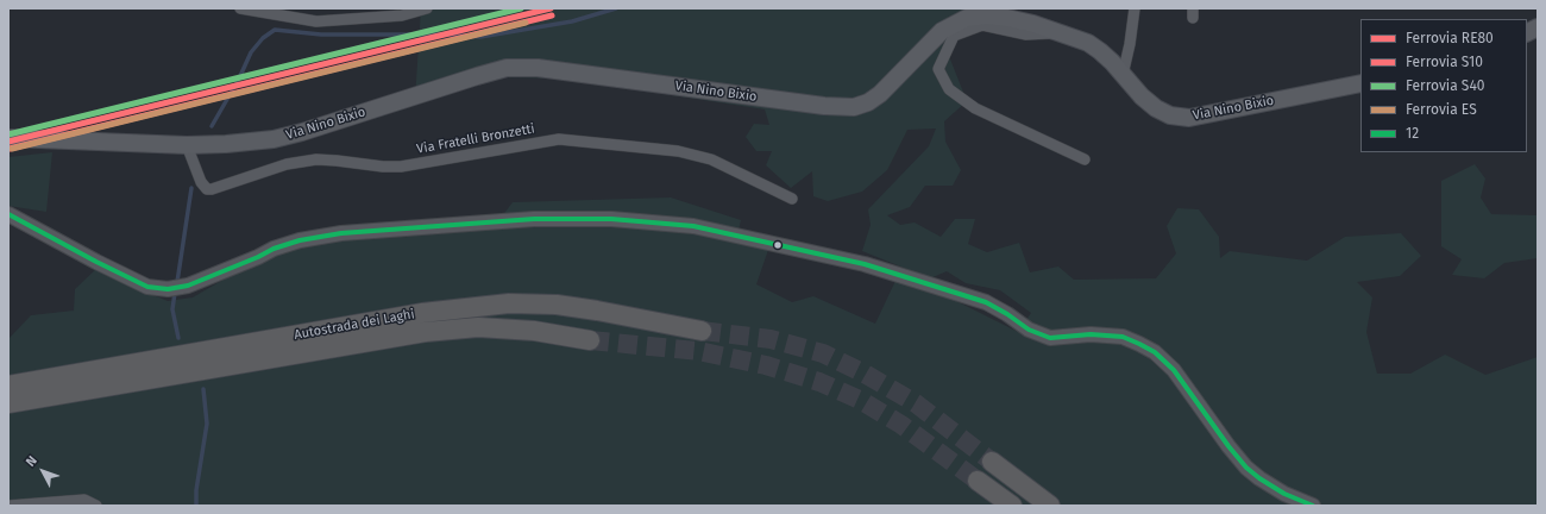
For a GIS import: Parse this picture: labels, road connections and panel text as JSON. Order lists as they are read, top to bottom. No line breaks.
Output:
{"streets":{"highway":["Autostrada dei Laghi"],"main road":["Via Nino Bixio"],"street":["Via Fratelli Bronzetti"]},"crossings":[["Via Nino Bixio","Via Fratelli Bronzetti"]],"lines":["rail line RE80","rail line S40","rail line S10","rail line ES","transit line 12"],"legend":["Ferrovia RE80","Ferrovia S10","Ferrovia S40","Ferrovia ES","12"],"north":"top left"}
